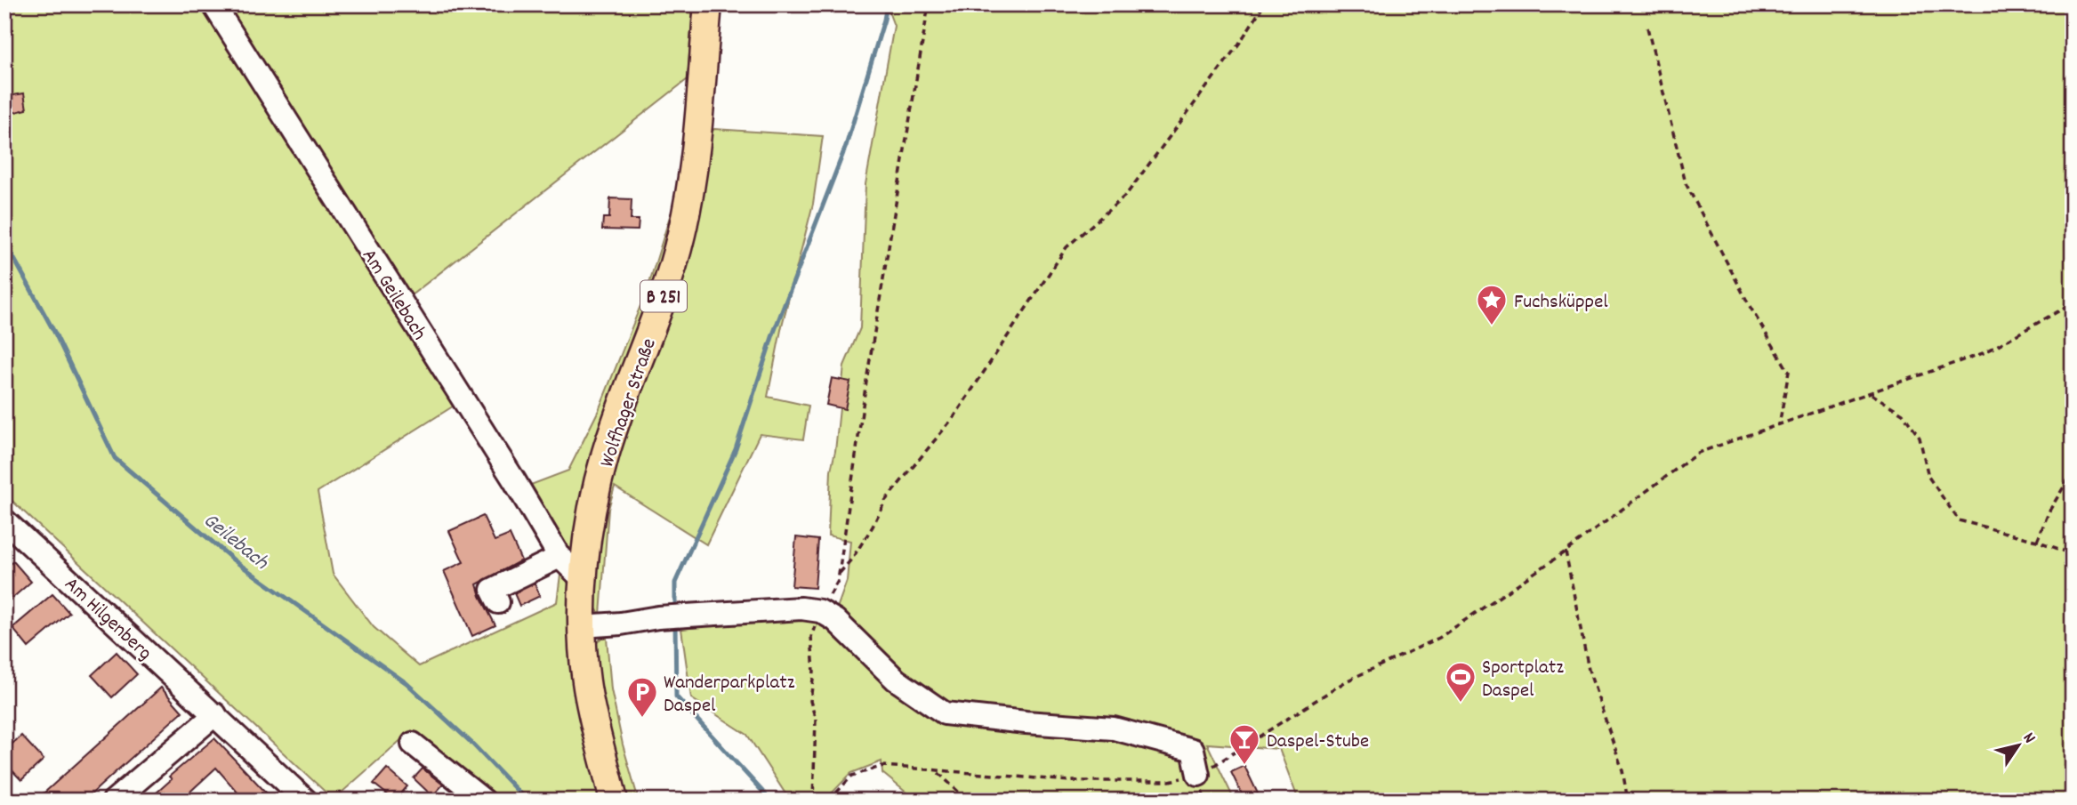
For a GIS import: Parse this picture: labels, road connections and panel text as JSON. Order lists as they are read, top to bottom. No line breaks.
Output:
{"streets":{"main road":["B 251","Wolfhager Straße"],"street":["Am Geilebach","Am Hilgenberg"]},"crossings":[["Am Geilebach","Wolfhager Straße"]],"water":["Geilebach"],"places":{"place":["Fuchsküppel"],"sports":["Sportplatz Daspel"],"parking":["Wanderparkplatz Daspel"],"bar":["Daspel-Stube"]},"north":"top right"}
